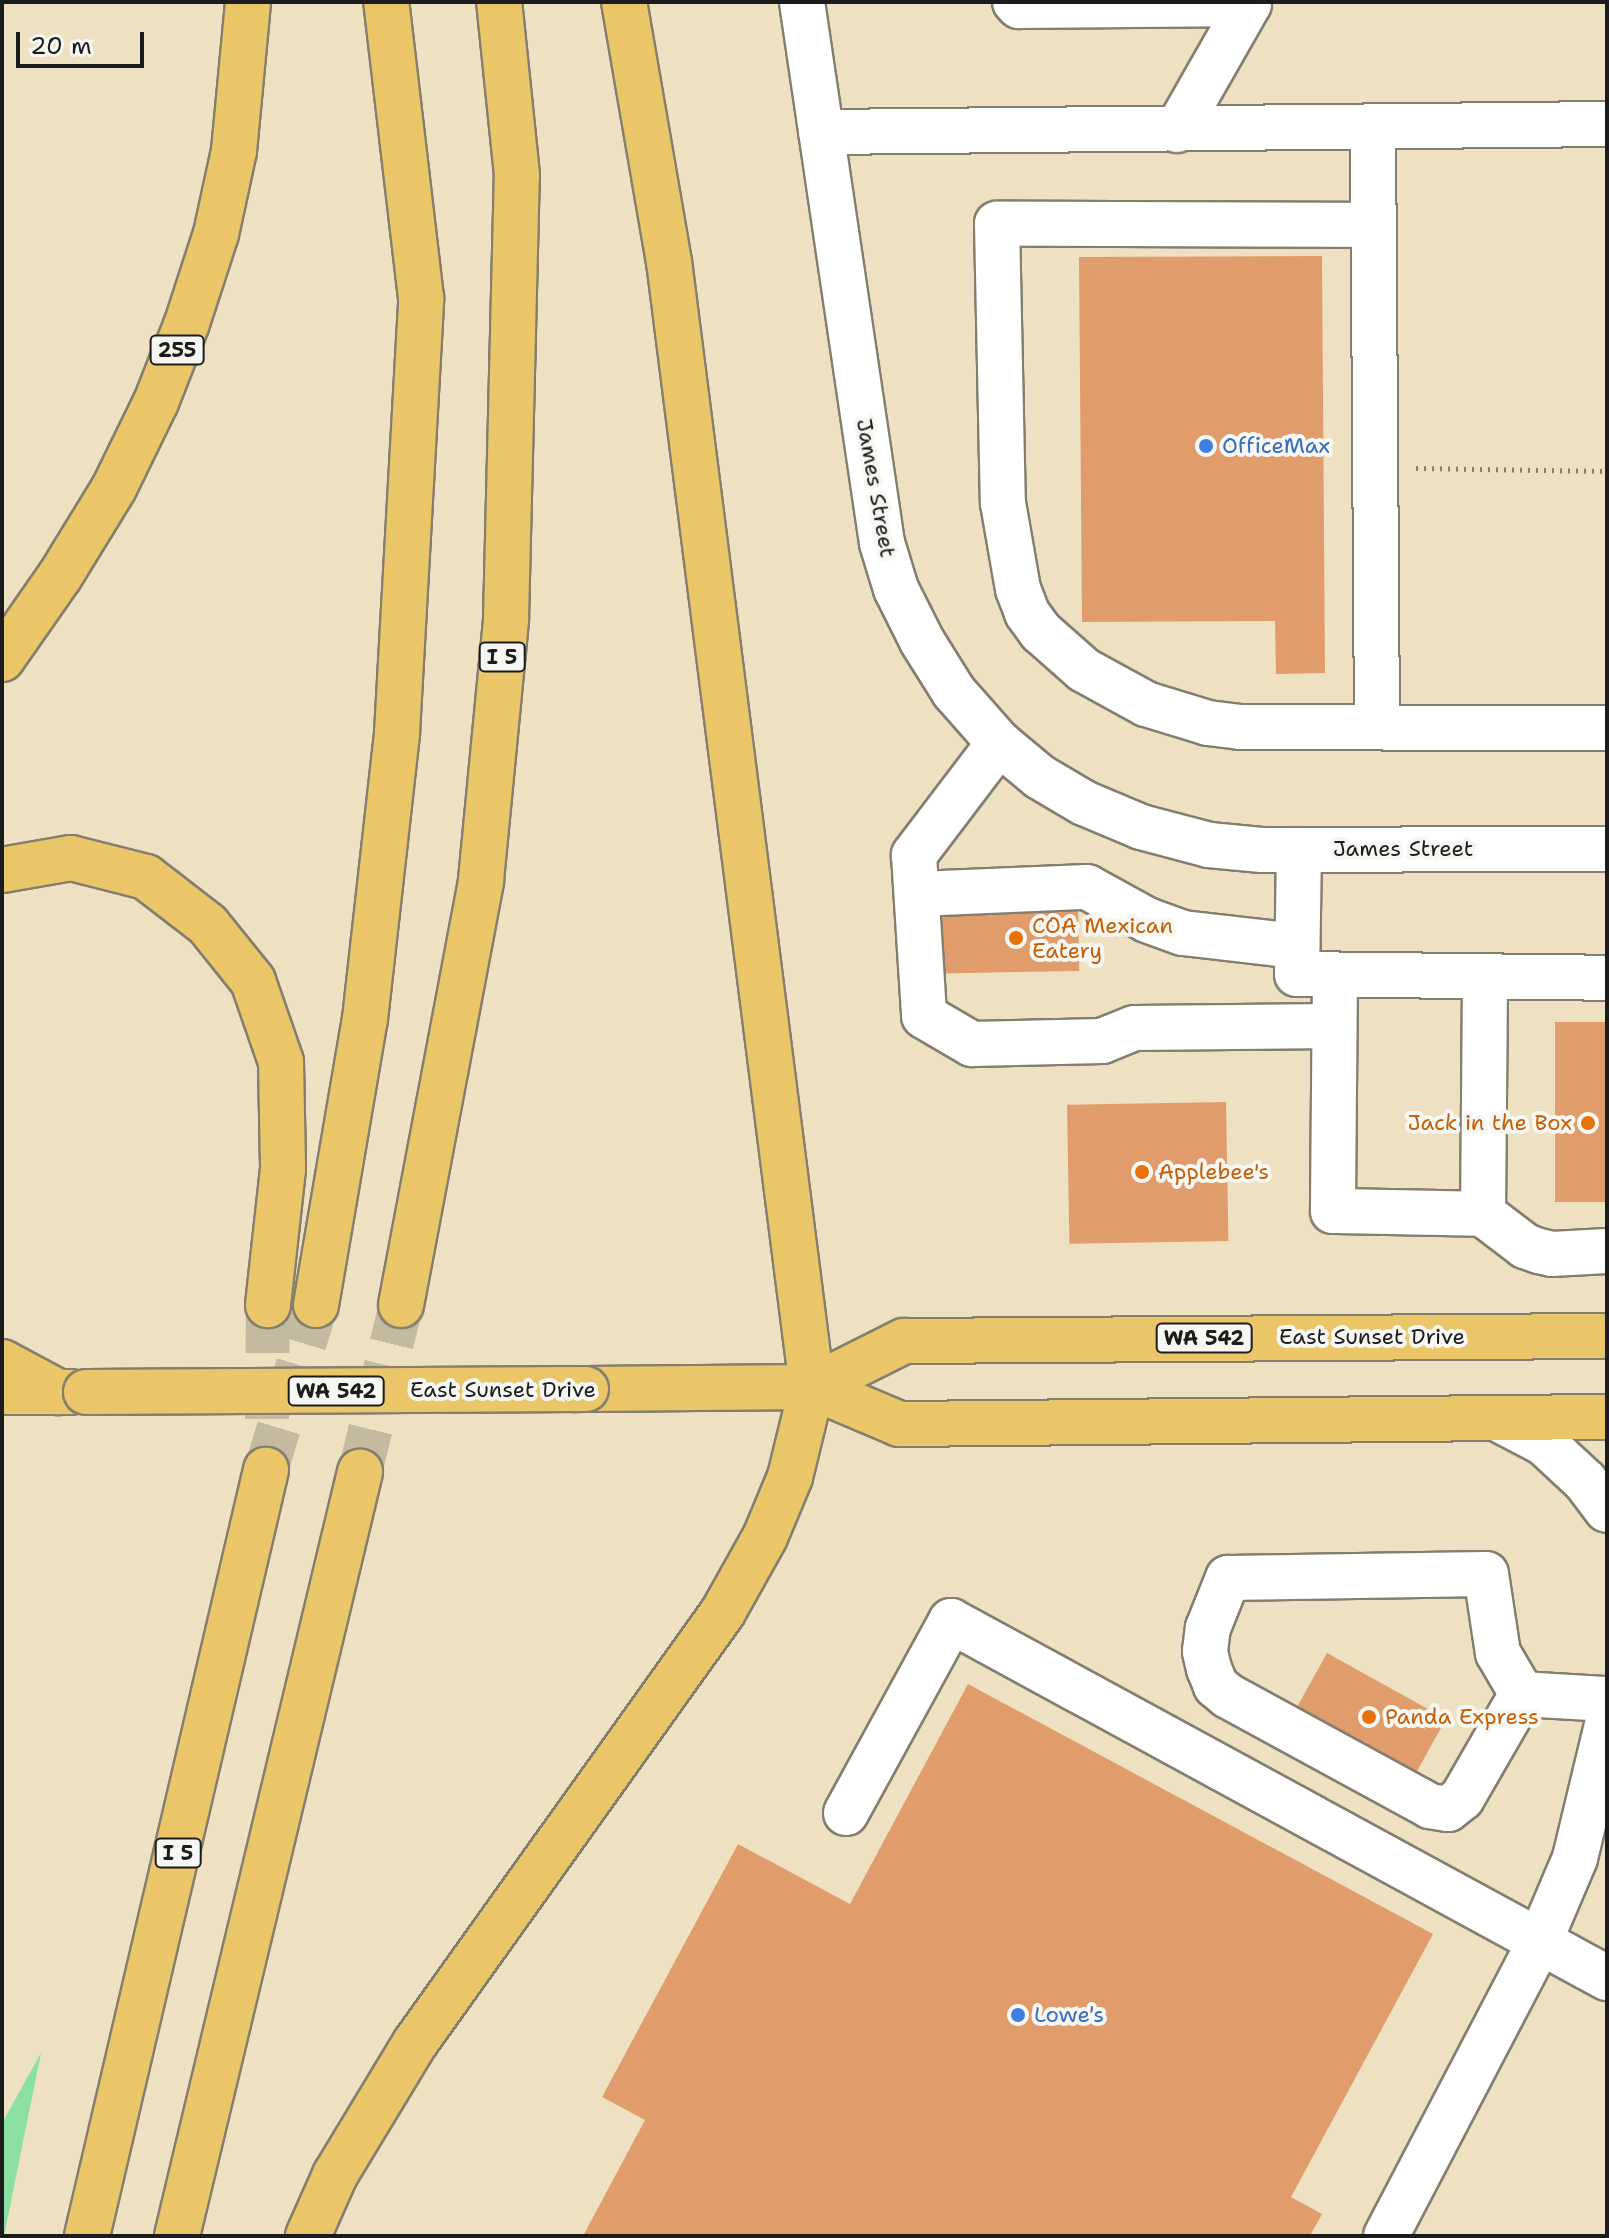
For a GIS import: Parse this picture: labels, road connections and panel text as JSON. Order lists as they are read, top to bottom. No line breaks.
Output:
{"streets":{"main road":["255","I 5","East Sunset Drive","WA 542"],"street":["James Street"]},"places":["OfficeMax","COA Mexican Eatery","Jack in the Box","Applebee's","Panda Express","Lowe's"],"scale_bar":"20 m"}
